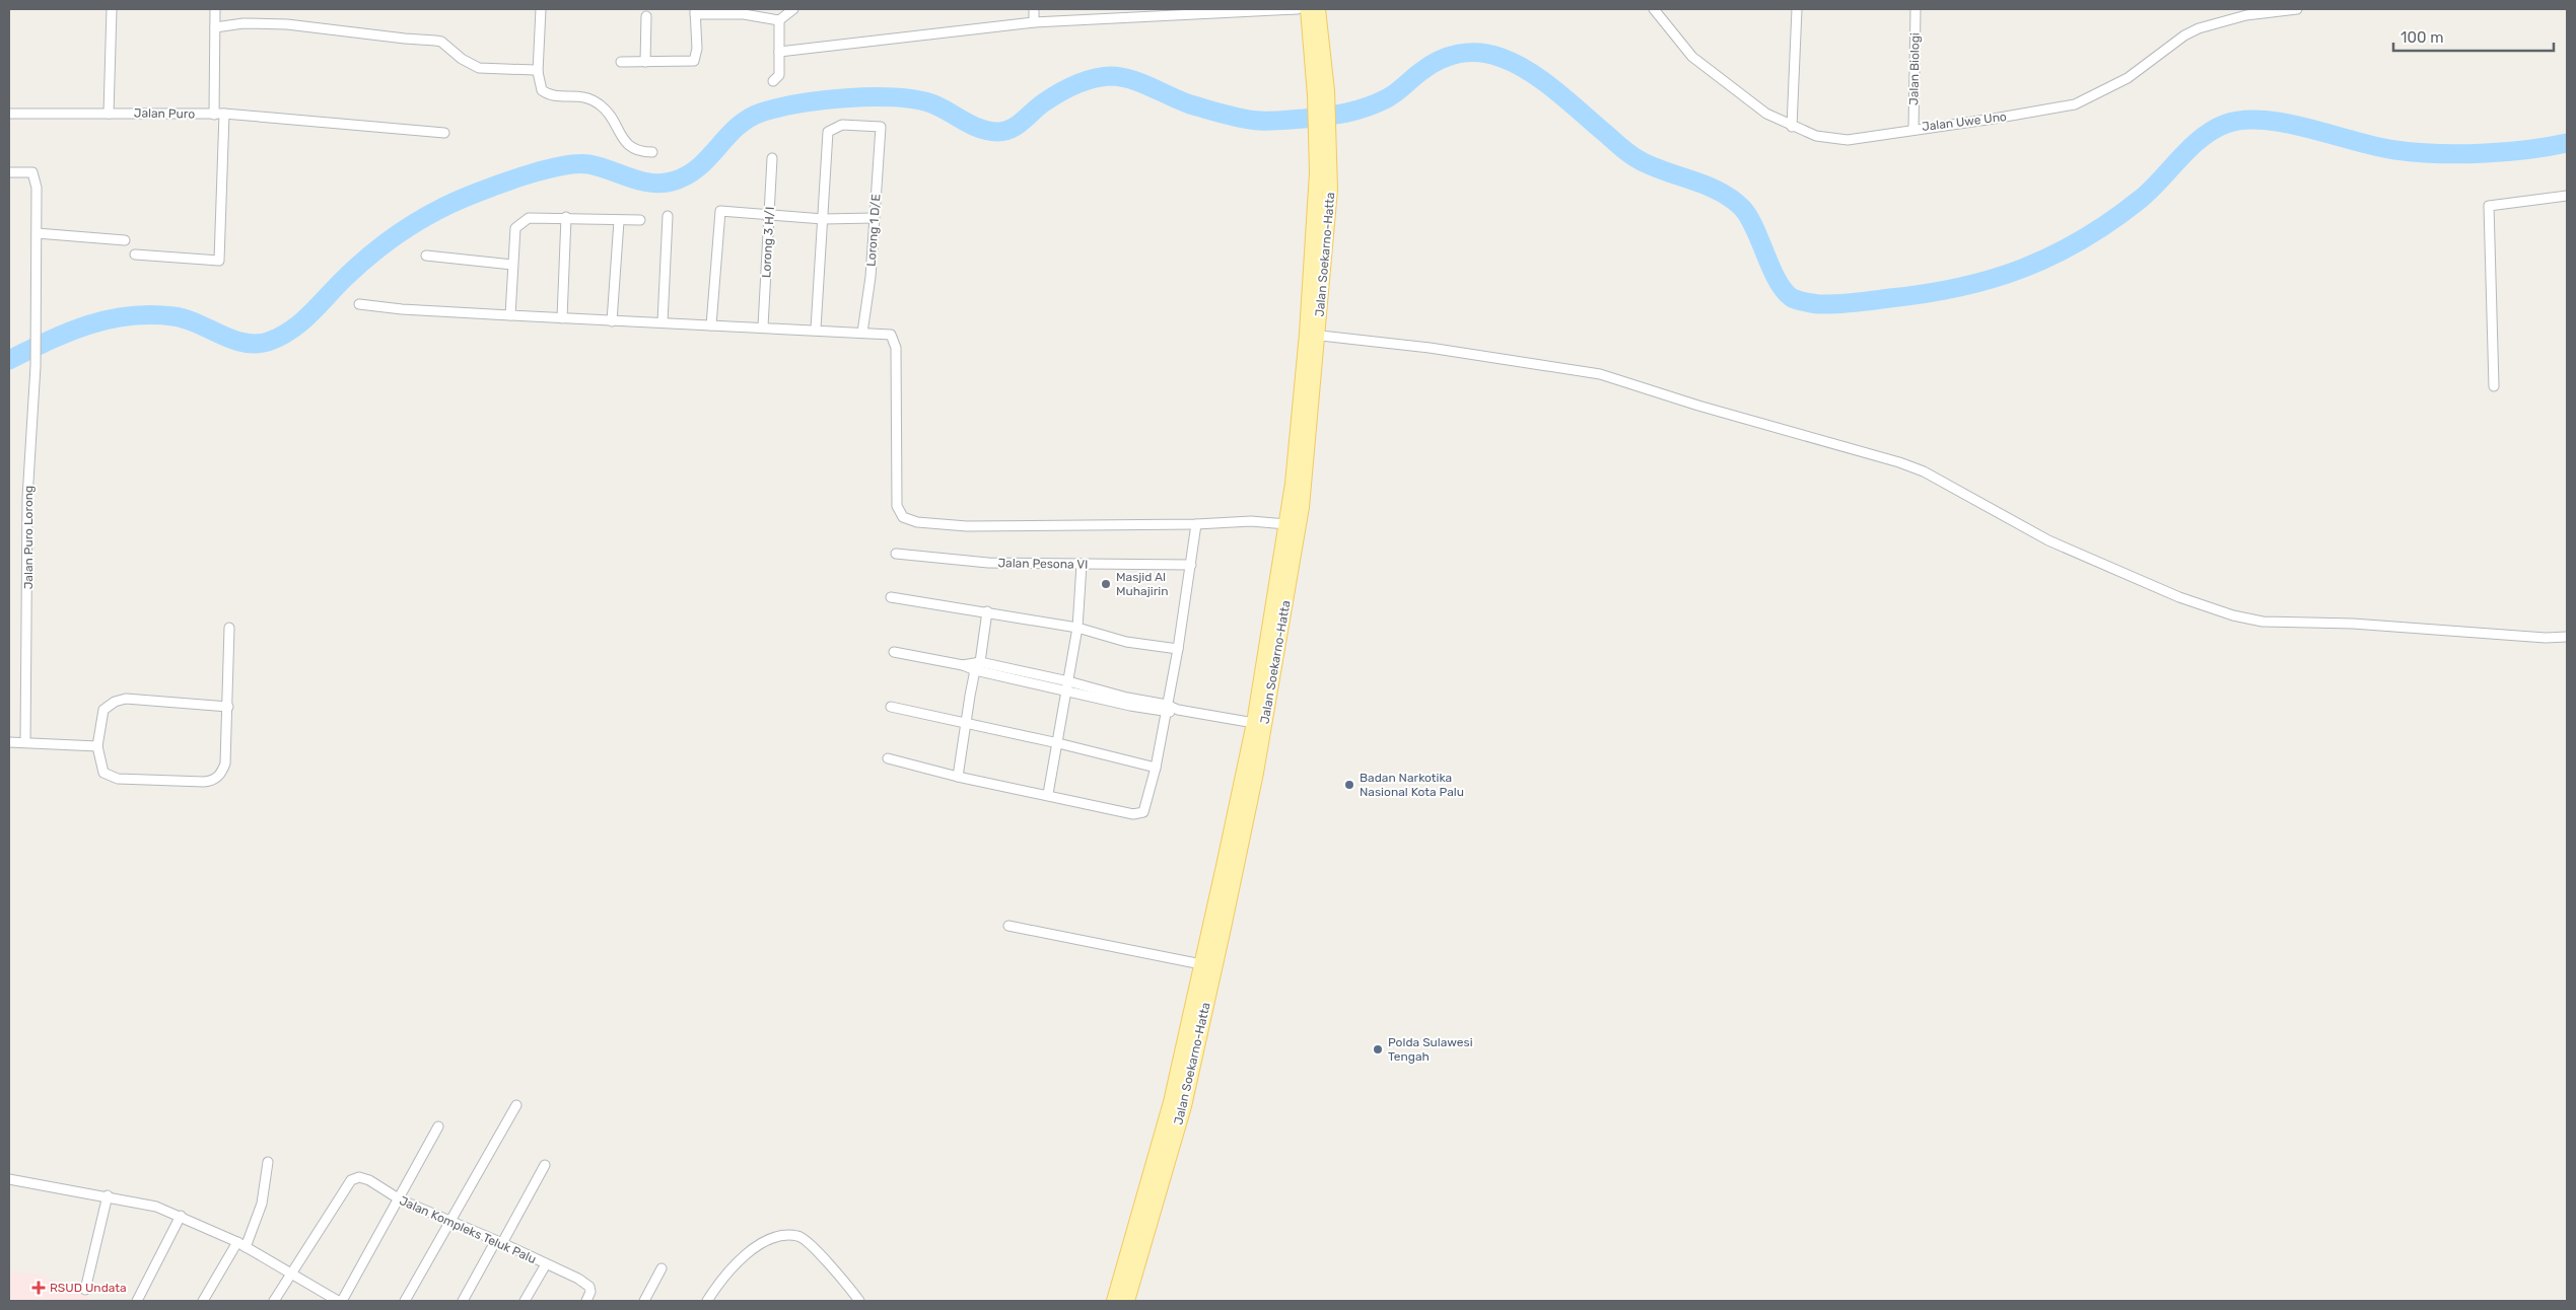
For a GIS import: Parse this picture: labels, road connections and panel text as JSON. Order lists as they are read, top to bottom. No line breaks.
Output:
{"streets":{"main road":["Jalan Soekarno-Hatta"],"street":["Jalan Biologi","Jalan Puro","Jalan Uwe Uno","Lorong 1 D/E","Lorong 3 H/I","Jalan Puro Lorong","Jalan Pesona VI","Jalan Kompleks Teluk Palu"]},"crossings":[["Jalan Biologi","Jalan Uwe Uno"]],"places":{"other":["Masjid Al Muhajirin","Badan Narkotika Nasional Kota Palu","Polda Sulawesi Tengah"],"health":["RSUD Undata"]},"scale_bar":"100 m"}
